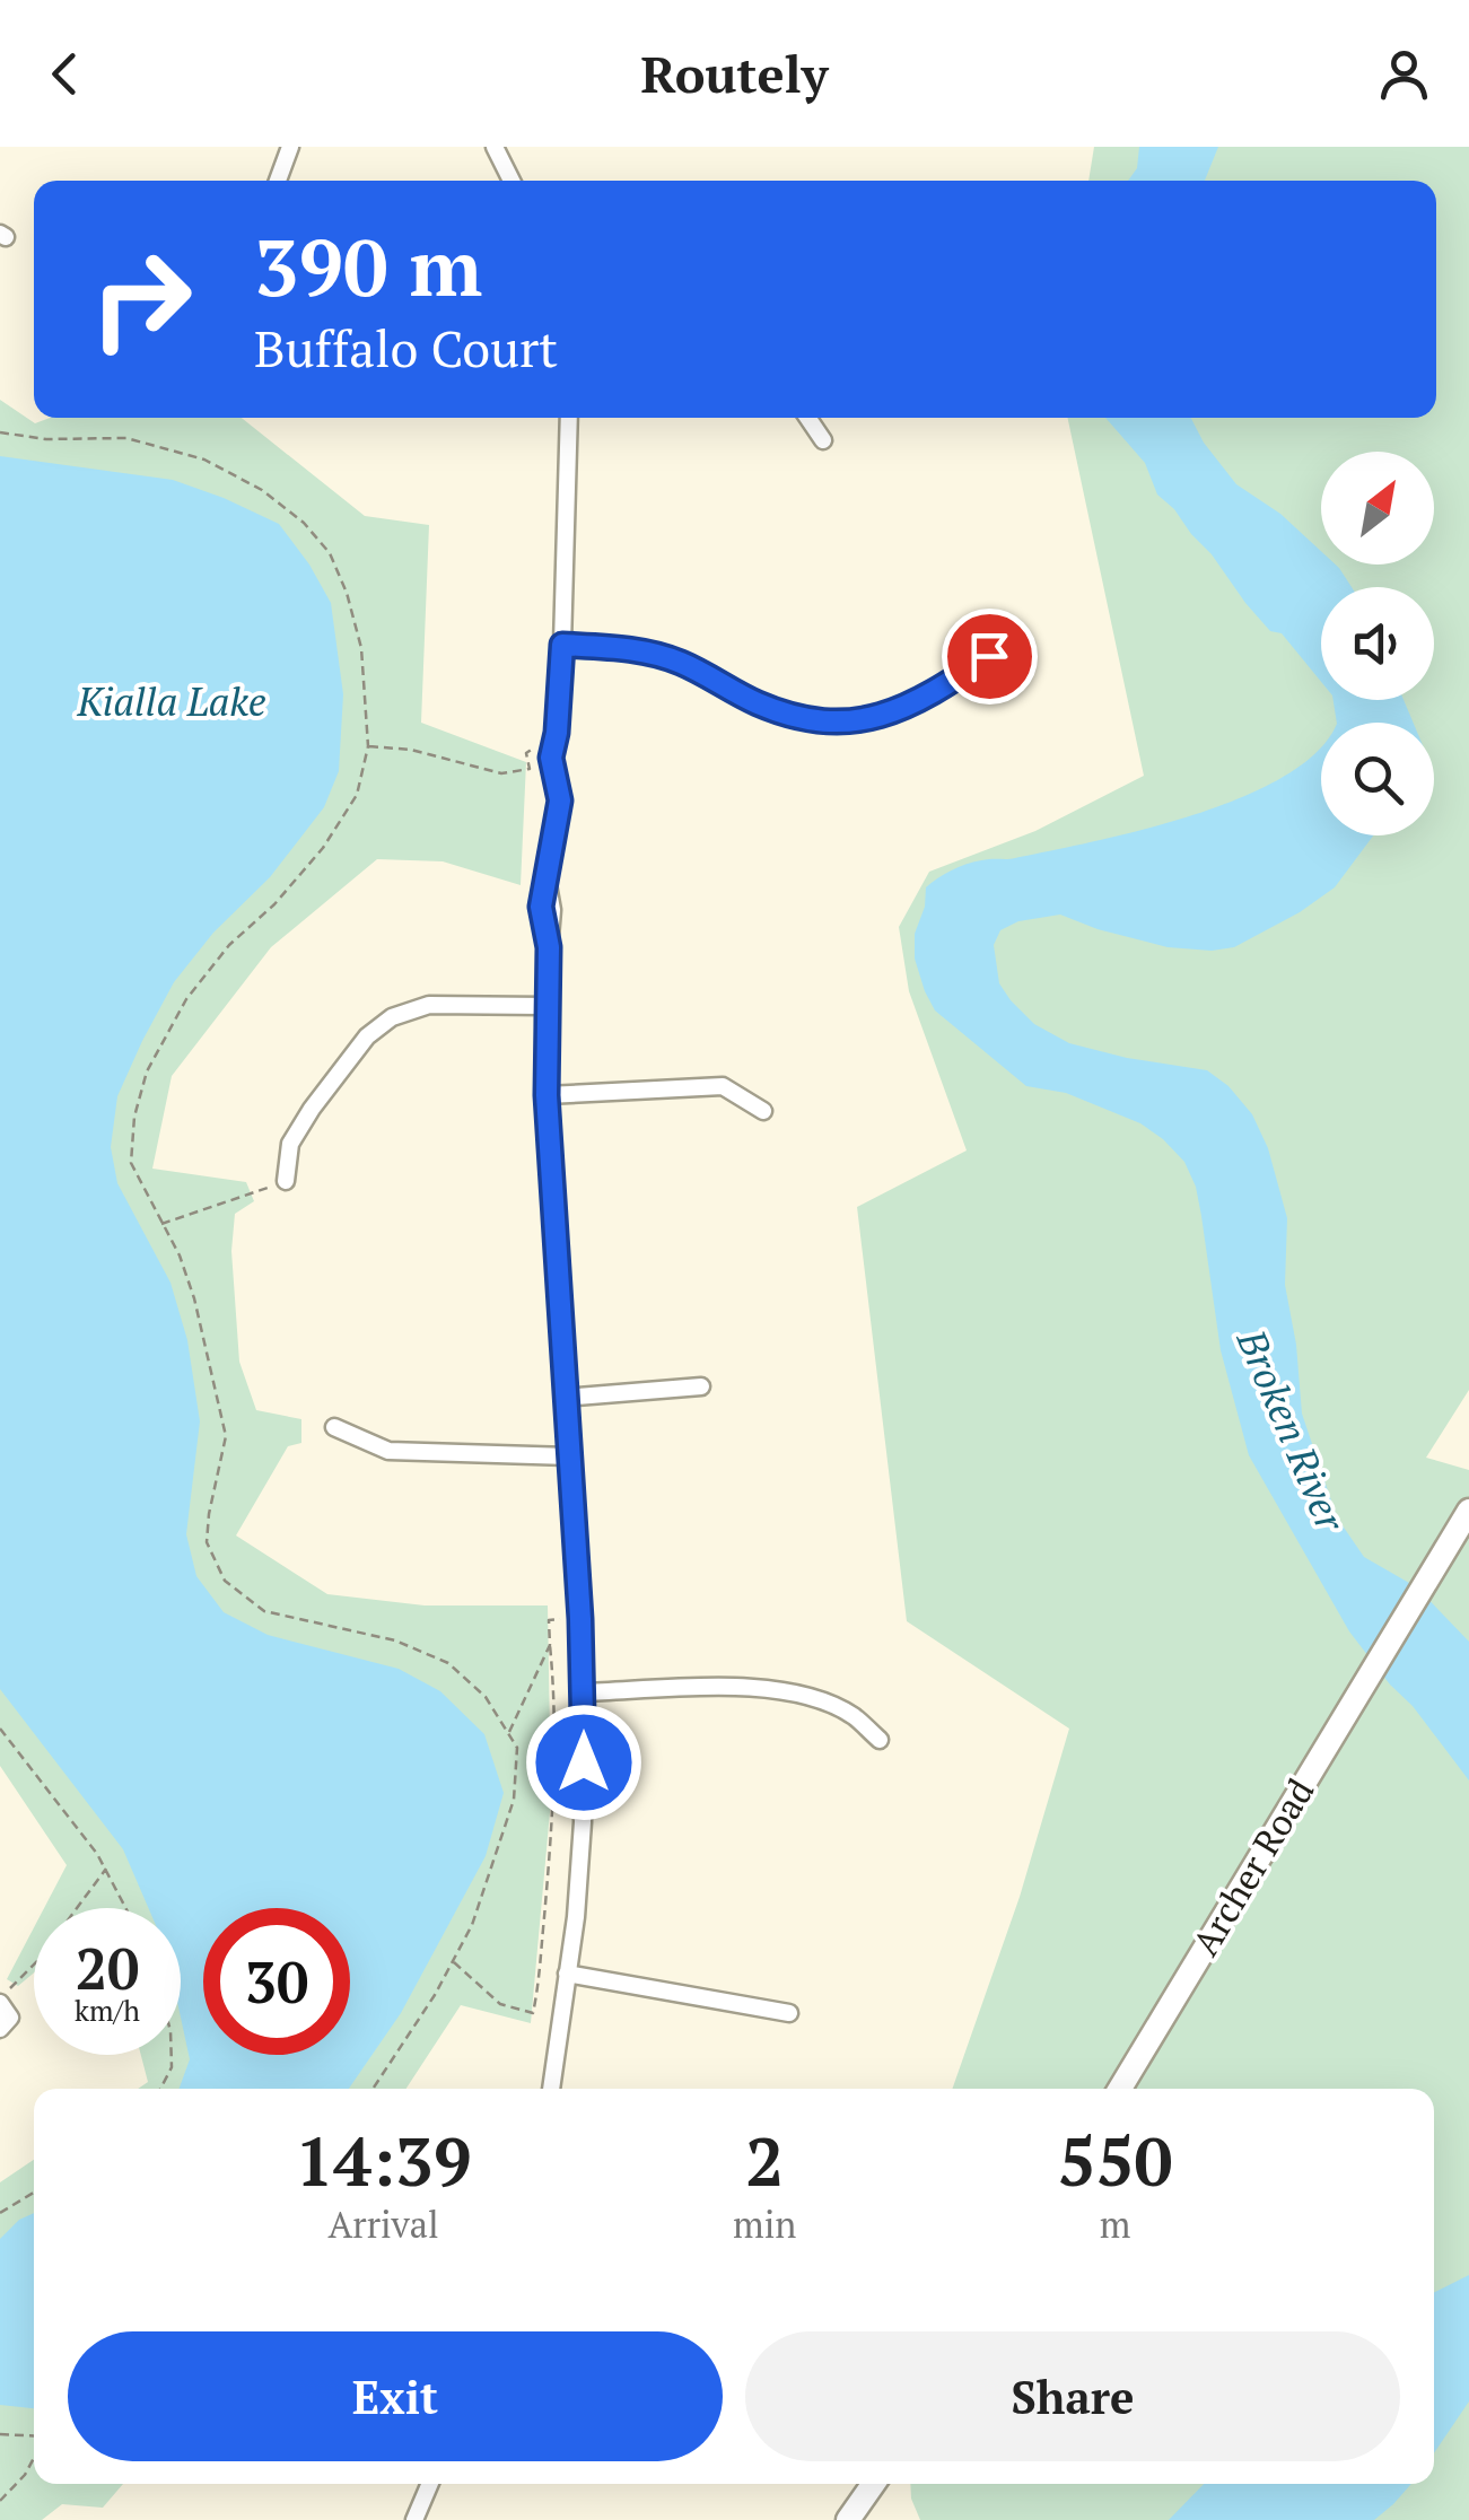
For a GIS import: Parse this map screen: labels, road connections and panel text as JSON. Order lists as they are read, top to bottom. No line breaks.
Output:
{"streets":{"main road":["Archer Road"]},"water":["Kialla Lake","Broken River"],"north":"top right","page":{"header":"Routely","turn":["390 m","Buffalo Court"],"speed":"20 km/h","limit":"30","eta":["14:39","Arrival","2","min","550","m"],"buttons":["Exit","Share"]}}
